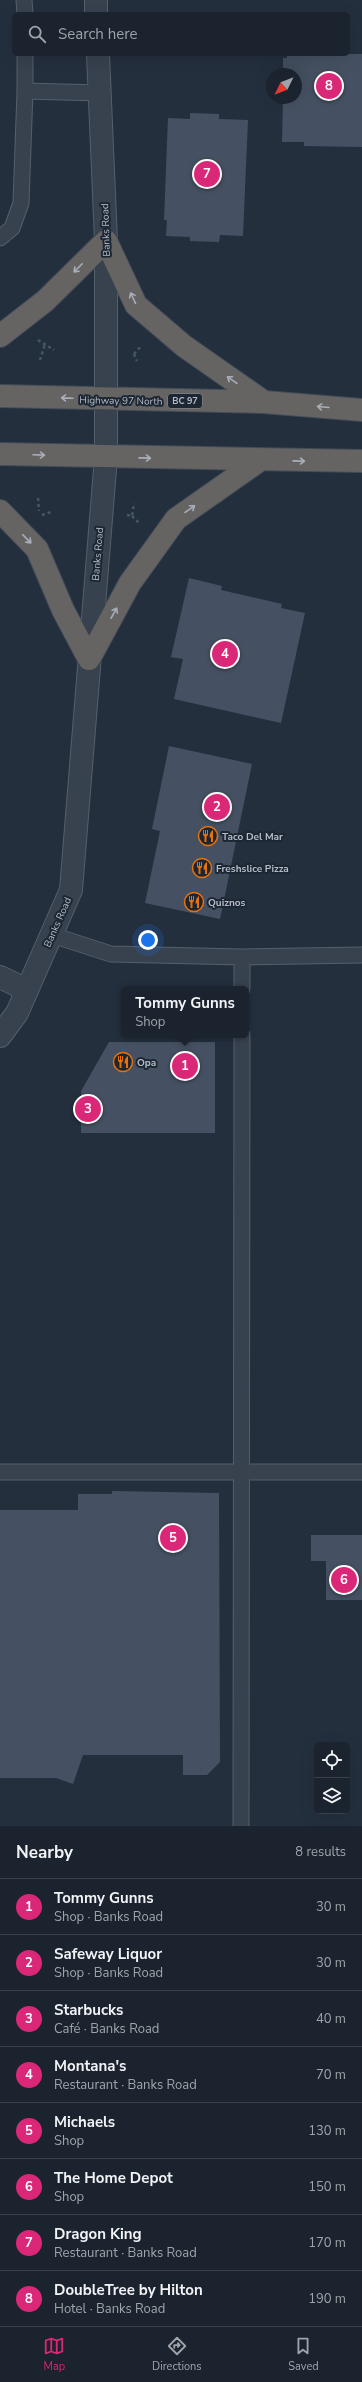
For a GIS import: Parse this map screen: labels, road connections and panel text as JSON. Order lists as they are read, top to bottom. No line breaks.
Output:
{"streets":{"highway":["Highway 97 North","BC 97"],"street":["Banks Road"]},"crossings":[["Banks Road","Highway 97 North"]],"places":{"restaurant":["Taco Del Mar","Freshslice Pizza","Quiznos","Opa"]},"north":"bottom left","page":{"search":"Search here","pins":["8","7","4","2","1","3","5","6"],"popup":["Tommy Gunns","Shop"],"heading":["Nearby","8 results"],"list":[{"mark":"1","name":"Tommy Gunns","note":"Shop · Banks Road","value":"30 m"},{"mark":"2","name":"Safeway Liquor","note":"Shop · Banks Road","value":"30 m"},{"mark":"3","name":"Starbucks","note":"Café · Banks Road","value":"40 m"},{"mark":"4","name":"Montana's","note":"Restaurant · Banks Road","value":"70 m"},{"mark":"5","name":"Michaels","note":"Shop","value":"130 m"},{"mark":"6","name":"The Home Depot","note":"Shop","value":"150 m"},{"mark":"7","name":"Dragon King","note":"Restaurant · Banks Road","value":"170 m"},{"mark":"8","name":"DoubleTree by Hilton","note":"Hotel · Banks Road","value":"190 m"}],"nav":["Map","Directions","Saved"]}}
